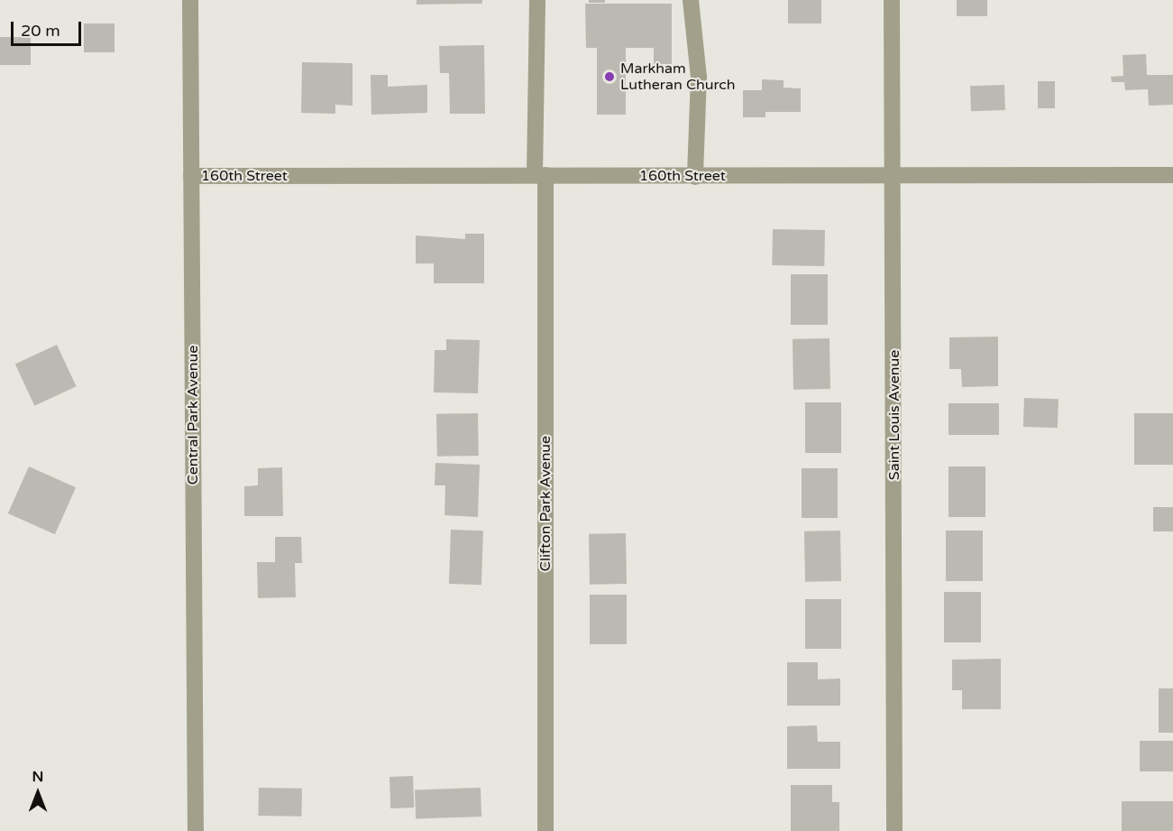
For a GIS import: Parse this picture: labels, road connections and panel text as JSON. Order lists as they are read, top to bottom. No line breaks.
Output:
{"streets":{"street":["160th Street","Central Park Avenue","Saint Louis Avenue","Clifton Park Avenue"]},"crossings":[["160th Street","Central Park Avenue"],["160th Street","Saint Louis Avenue"],["160th Street","Clifton Park Avenue"]],"places":["Markham Lutheran Church"],"scale_bar":"20 m","north":"top"}
